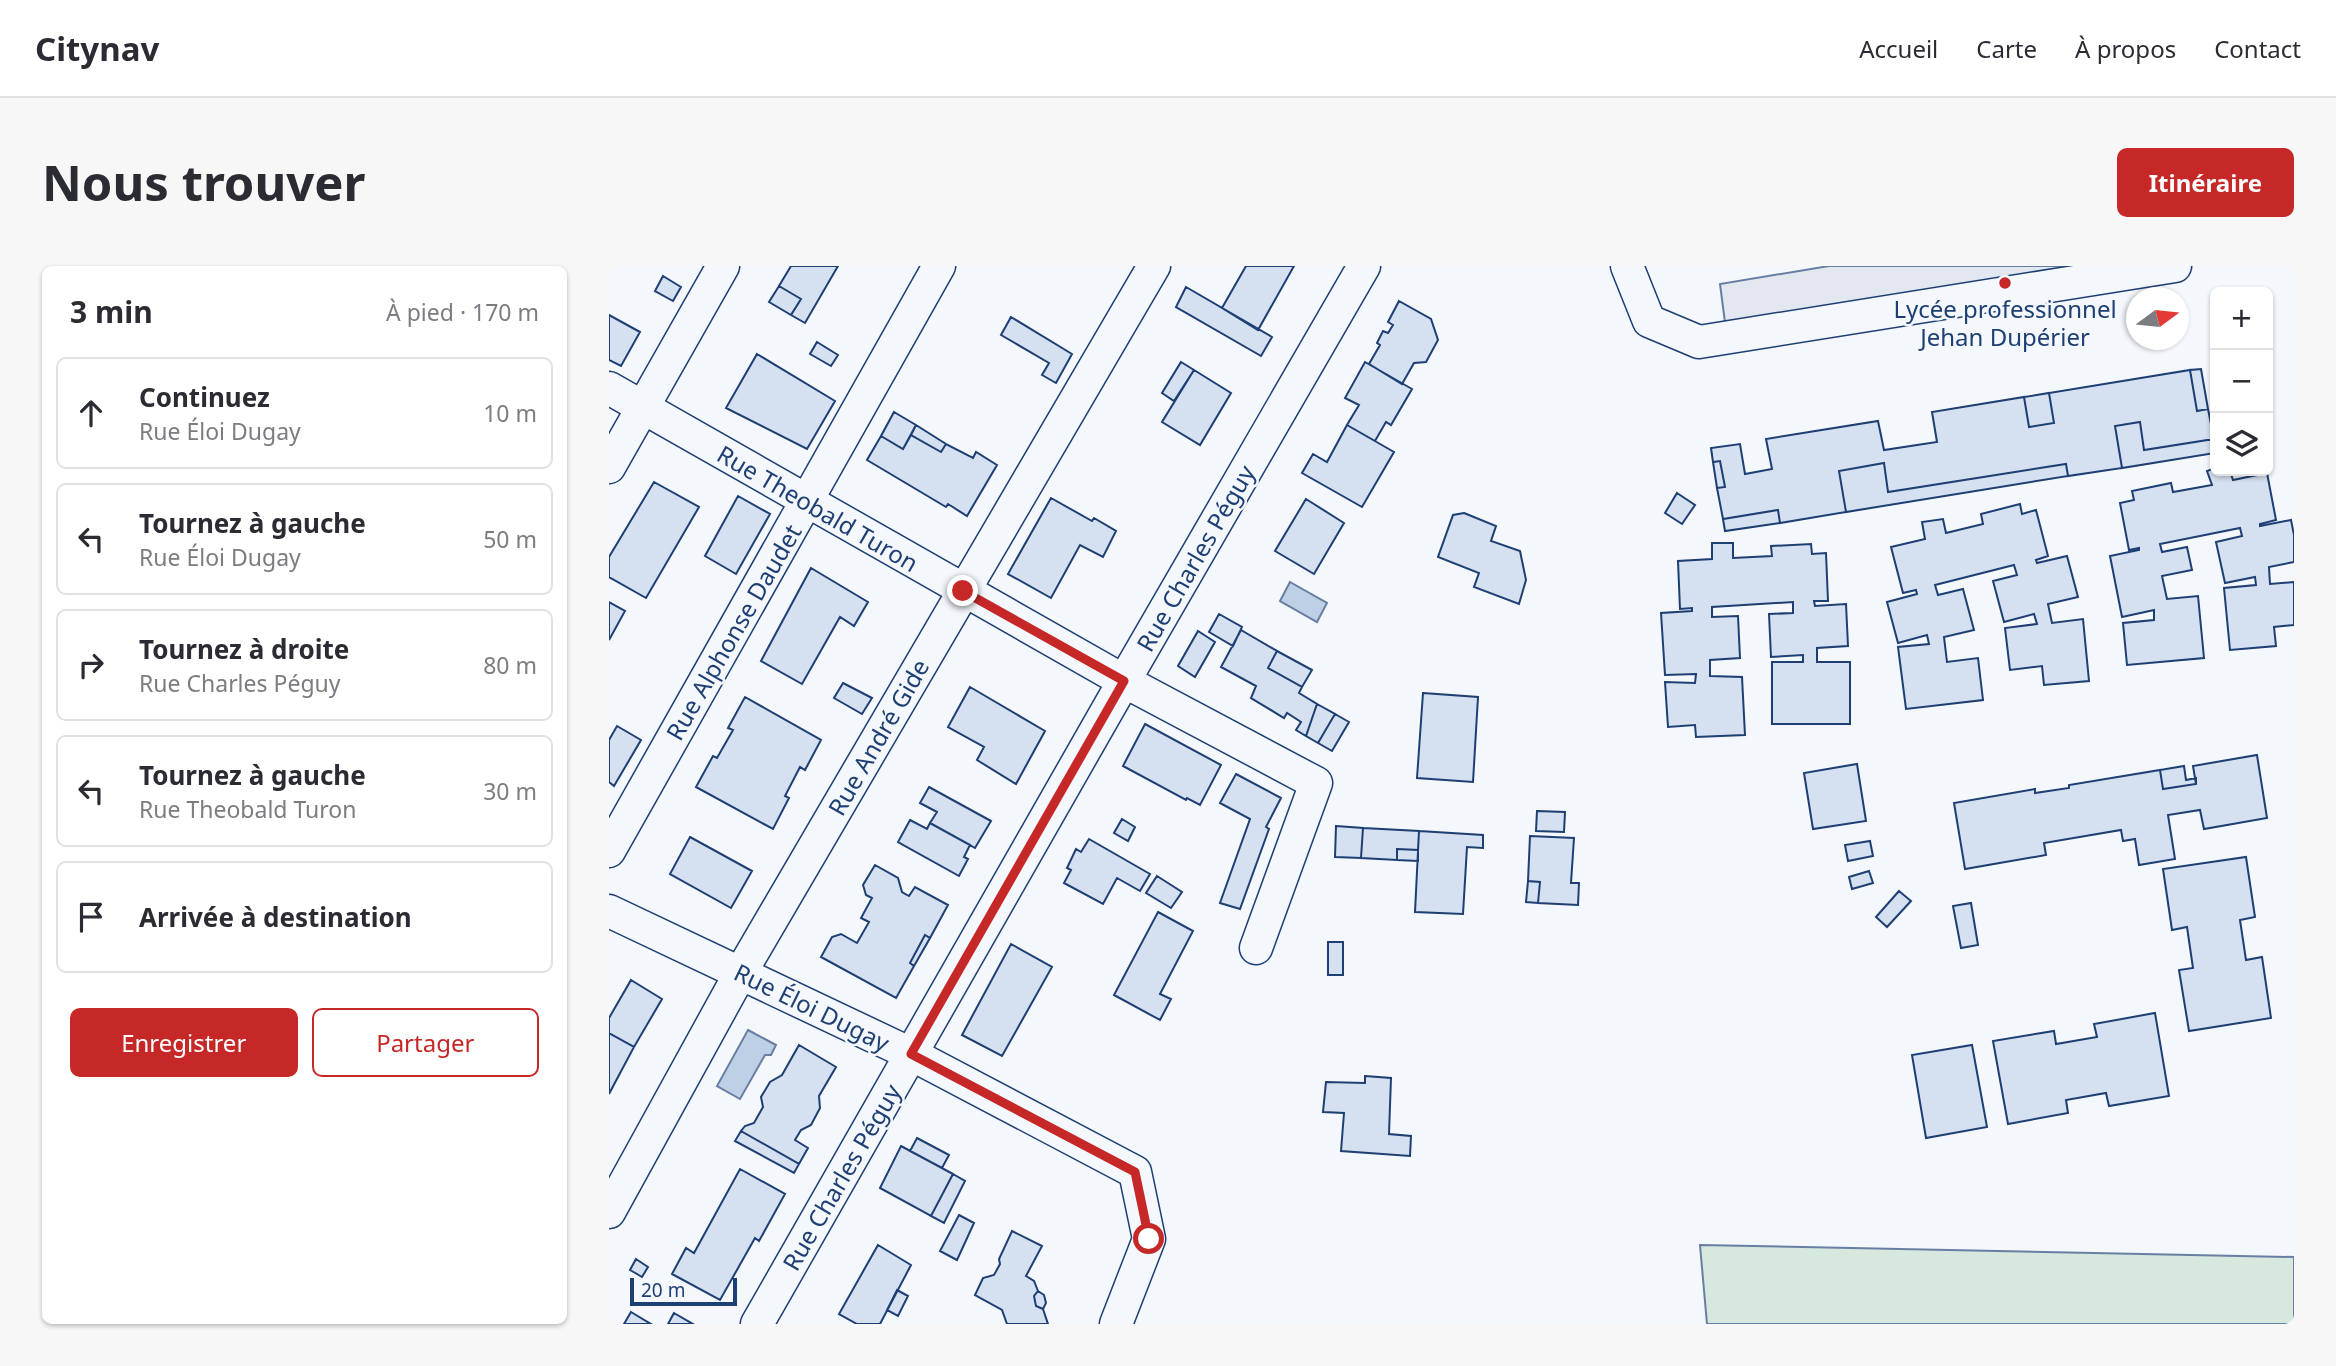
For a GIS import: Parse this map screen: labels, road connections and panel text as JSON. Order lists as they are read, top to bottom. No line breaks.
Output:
{"streets":{"street":["Rue Theobald Turon","Rue Charles Péguy","Rue Alphonse Daudet","Rue André Gide","Rue Éloi Dugay"]},"crossings":[["Rue Theobald Turon","Rue Charles Péguy"],["Rue Theobald Turon","Rue Alphonse Daudet"],["Rue Theobald Turon","Rue André Gide"],["Rue Charles Péguy","Rue Éloi Dugay"],["Rue André Gide","Rue Éloi Dugay"]],"places":["Lycée professionnel Jehan Dupérier"],"scale_bar":"20 m","north":"right","page":{"header":"Citynav","nav":["Accueil","Carte","À propos","Contact"],"buttons":["Itinéraire",["Enregistrer","Partager"]],"title":"Nous trouver","heading":["3 min","À pied · 170 m"],"map_buttons":["+","−"],"list":[["Continuez","Rue Éloi Dugay","10 m"],["Tournez à gauche","Rue Éloi Dugay","50 m"],["Tournez à droite","Rue Charles Péguy","80 m"],["Tournez à gauche","Rue Theobald Turon","30 m"],"Arrivée à destination"],"scale":"20 m"}}
